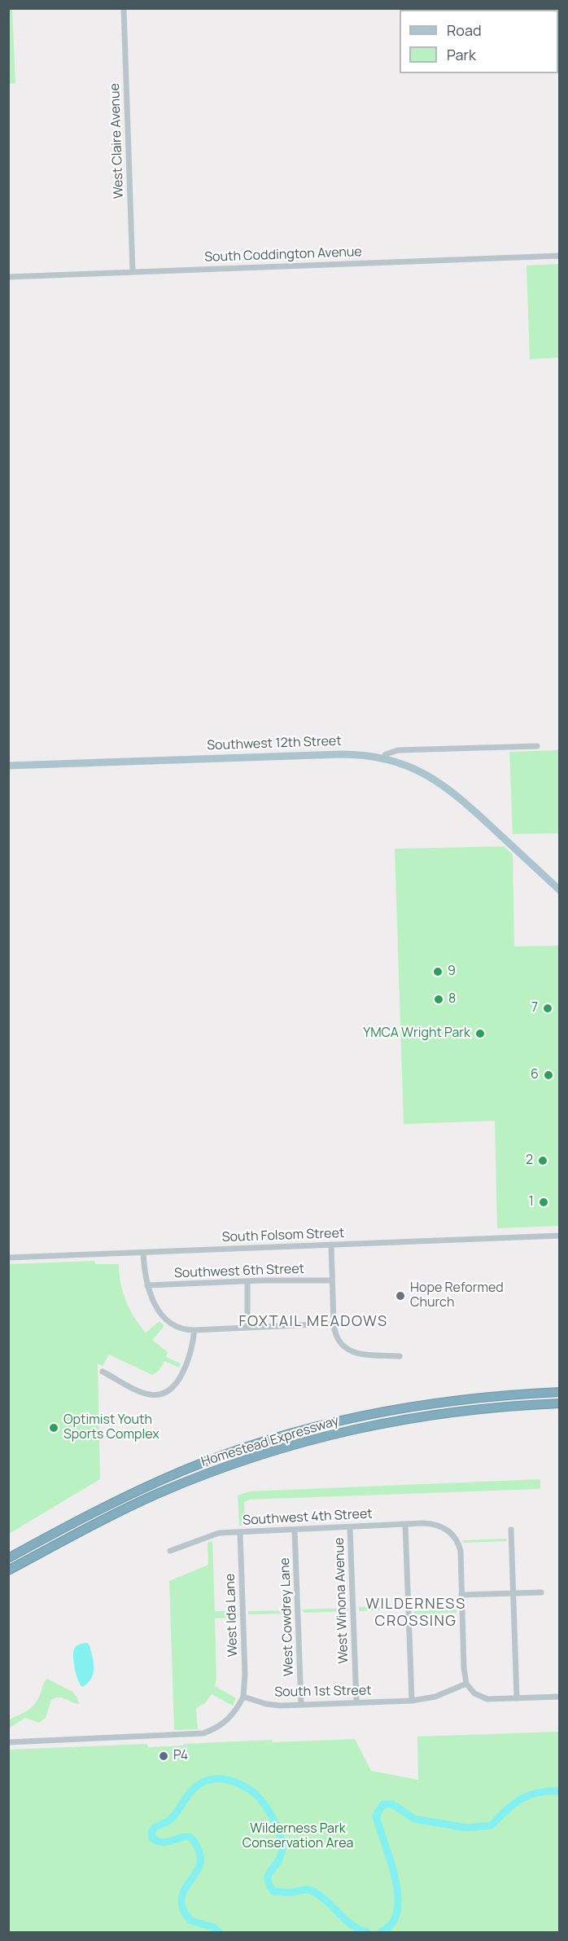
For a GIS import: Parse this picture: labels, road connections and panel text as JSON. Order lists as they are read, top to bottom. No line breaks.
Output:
{"streets":{"highway":["Homestead Expressway"],"main road":["Southwest 12th Street"],"street":["West Claire Avenue","South Coddington Avenue","South Folsom Street","Southwest 6th Street","Southwest 4th Street","West Winona Avenue","West Ida Lane","West Cowdrey Lane","South 1st Street"]},"crossings":[["West Claire Avenue","South Coddington Avenue"],["Southwest 4th Street","West Winona Avenue"],["Southwest 4th Street","West Ida Lane"],["Southwest 4th Street","West Cowdrey Lane"],["West Winona Avenue","South 1st Street"],["West Ida Lane","South 1st Street"],["West Cowdrey Lane","South 1st Street"]],"districts":["FOXTAIL MEADOWS","WILDERNESS CROSSING"],"parks":["Wilderness Park Conservation Area"],"places":["9","8","7","YMCA Wright Park","6","2","1","Hope Reformed Church","Optimist Youth Sports Complex","P4"],"legend":["Road","Park"]}
